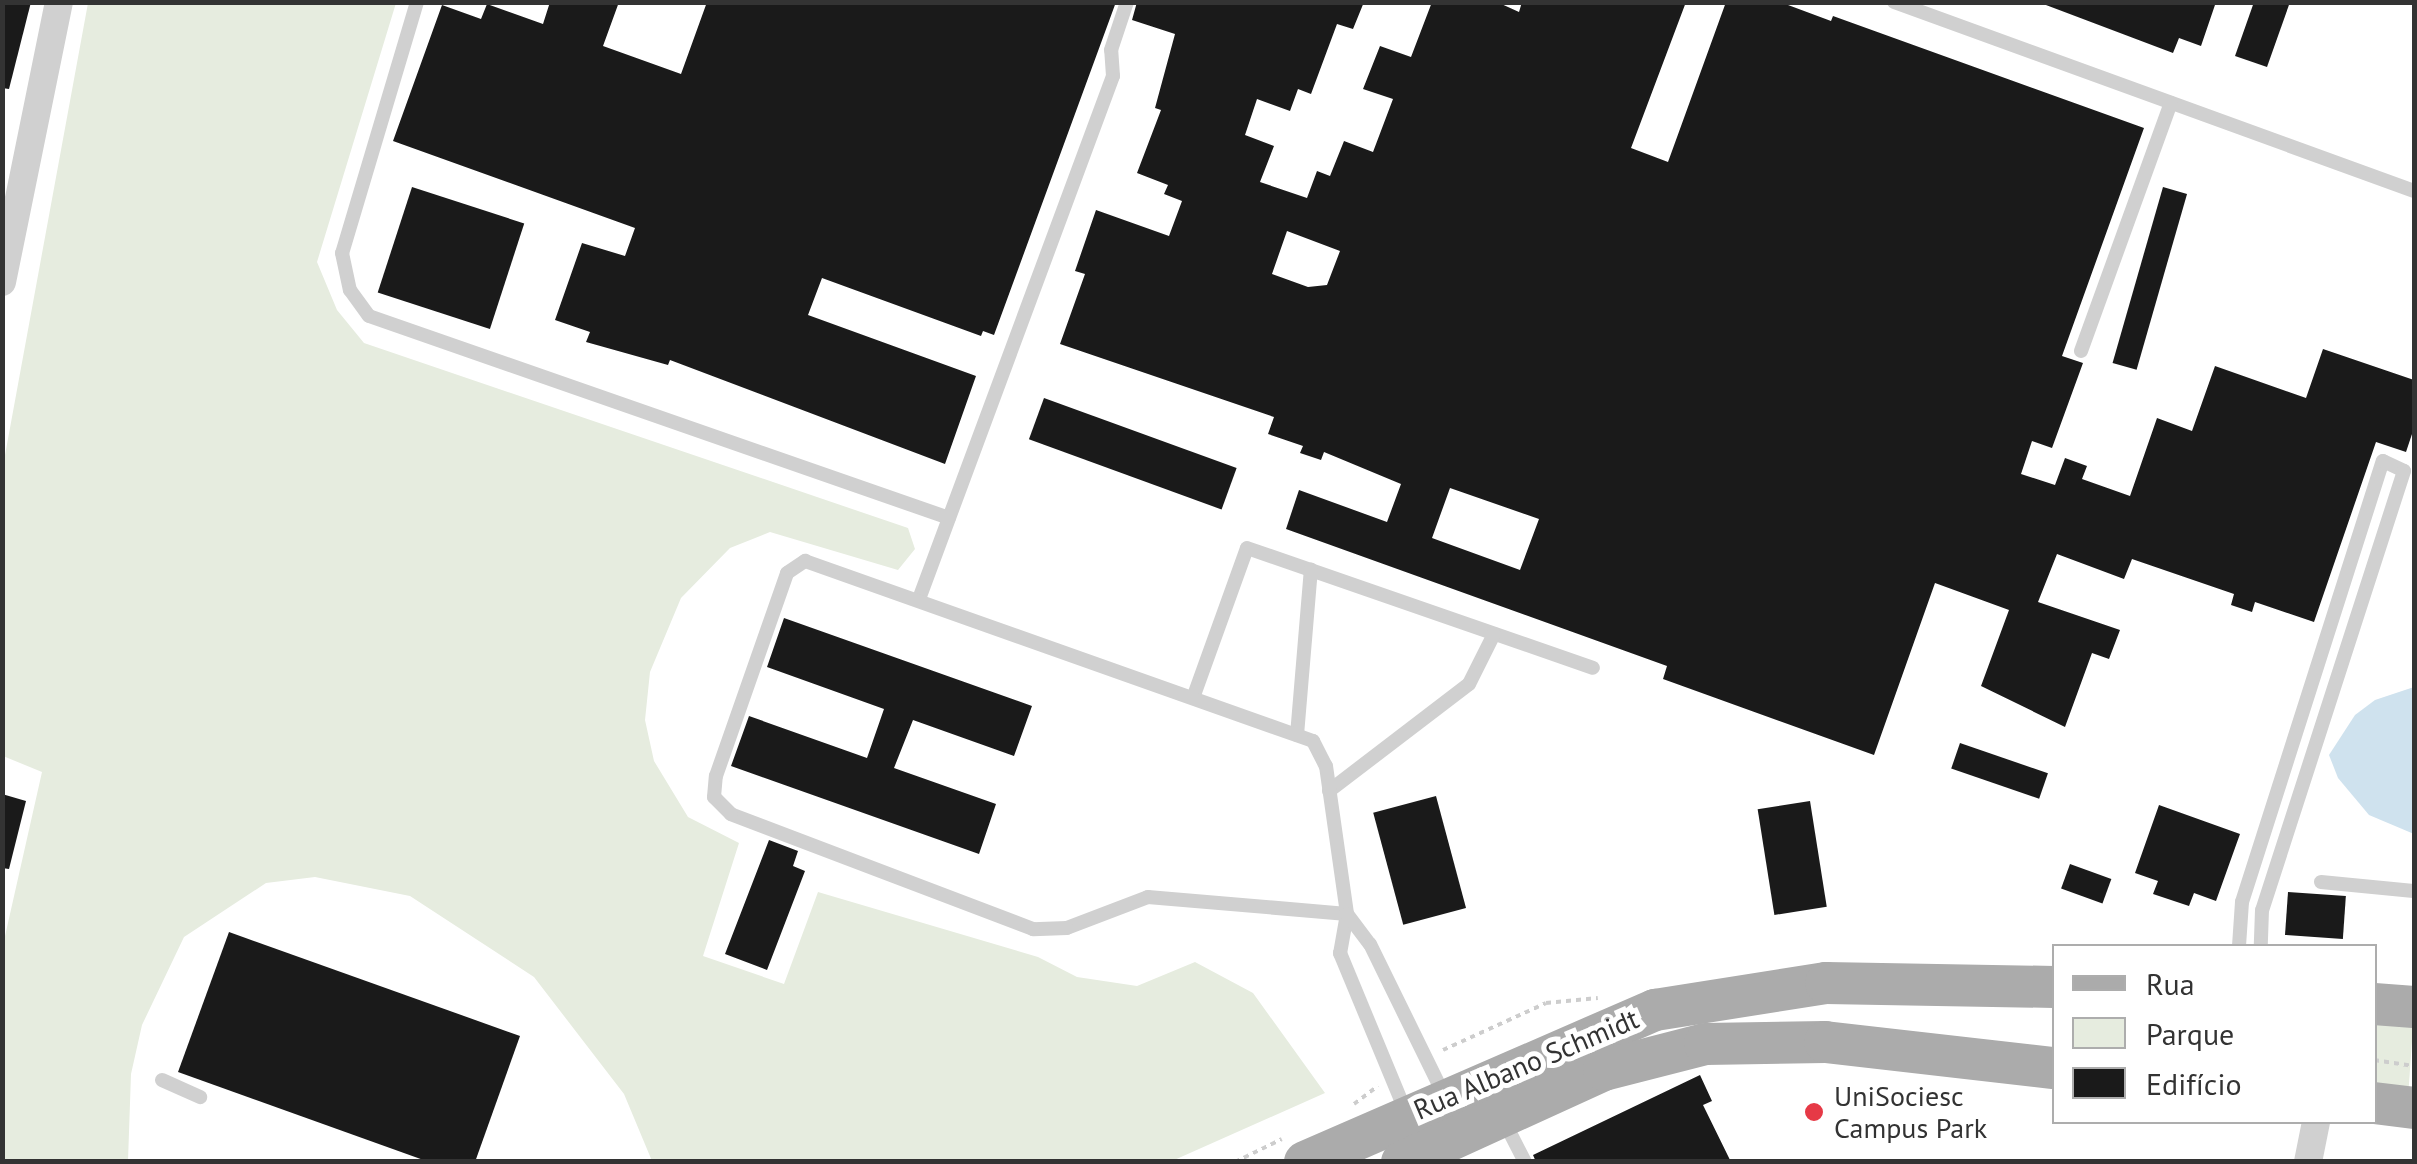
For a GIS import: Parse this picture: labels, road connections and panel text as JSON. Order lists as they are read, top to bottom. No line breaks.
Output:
{"streets":{"main road":["Rua Albano Schmidt"]},"places":["UniSociesc Campus Park"],"legend":["Rua","Parque","Edifício"]}
